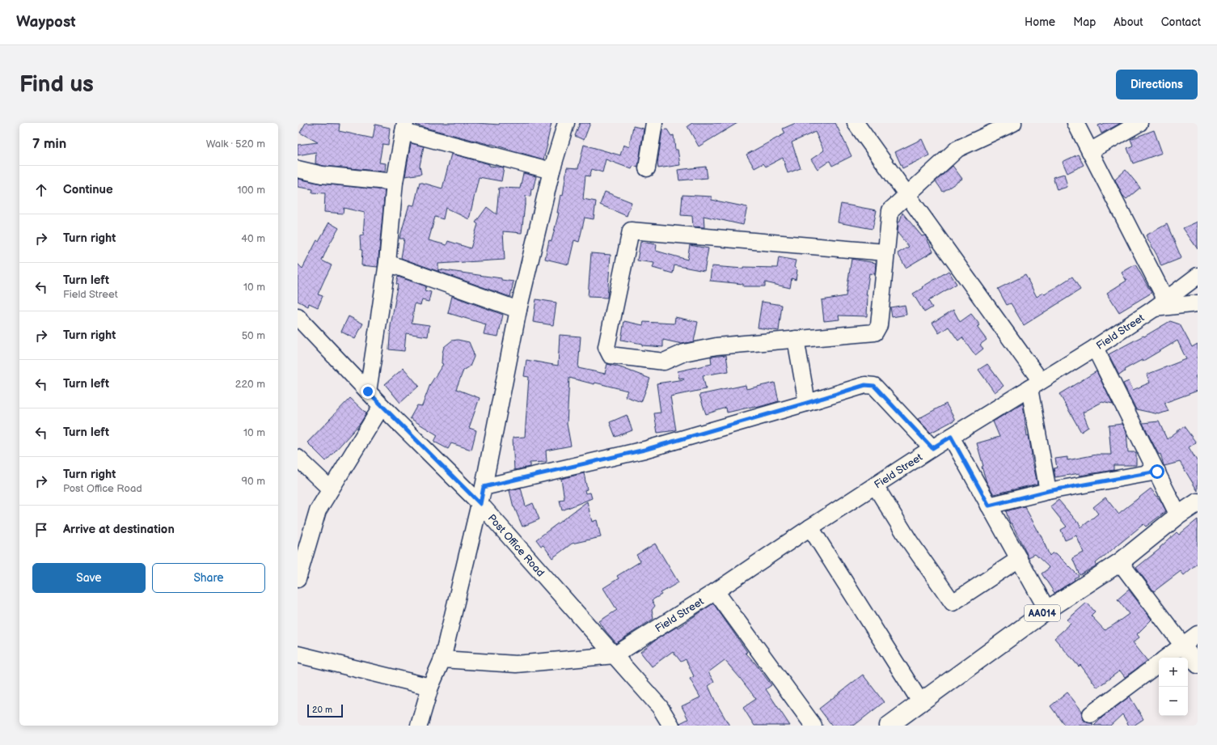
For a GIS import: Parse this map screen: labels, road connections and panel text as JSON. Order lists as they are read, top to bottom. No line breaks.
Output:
{"streets":{"highway":["AA014"],"street":["Field Street","Post Office Road"]},"crossings":[["Field Street","Post Office Road"]],"scale_bar":"20 m","page":{"header":"Waypost","nav":["Home","Map","About","Contact"],"buttons":["Directions",["Save","Share"]],"title":"Find us","heading":["7 min","Walk · 520 m"],"list":[["Continue","100 m"],["Turn right","40 m"],["Turn left","Field Street","10 m"],["Turn right","50 m"],["Turn left","220 m"],["Turn left","10 m"],["Turn right","Post Office Road","90 m"],"Arrive at destination"],"map_buttons":["+","−"],"scale":"20 m"}}
